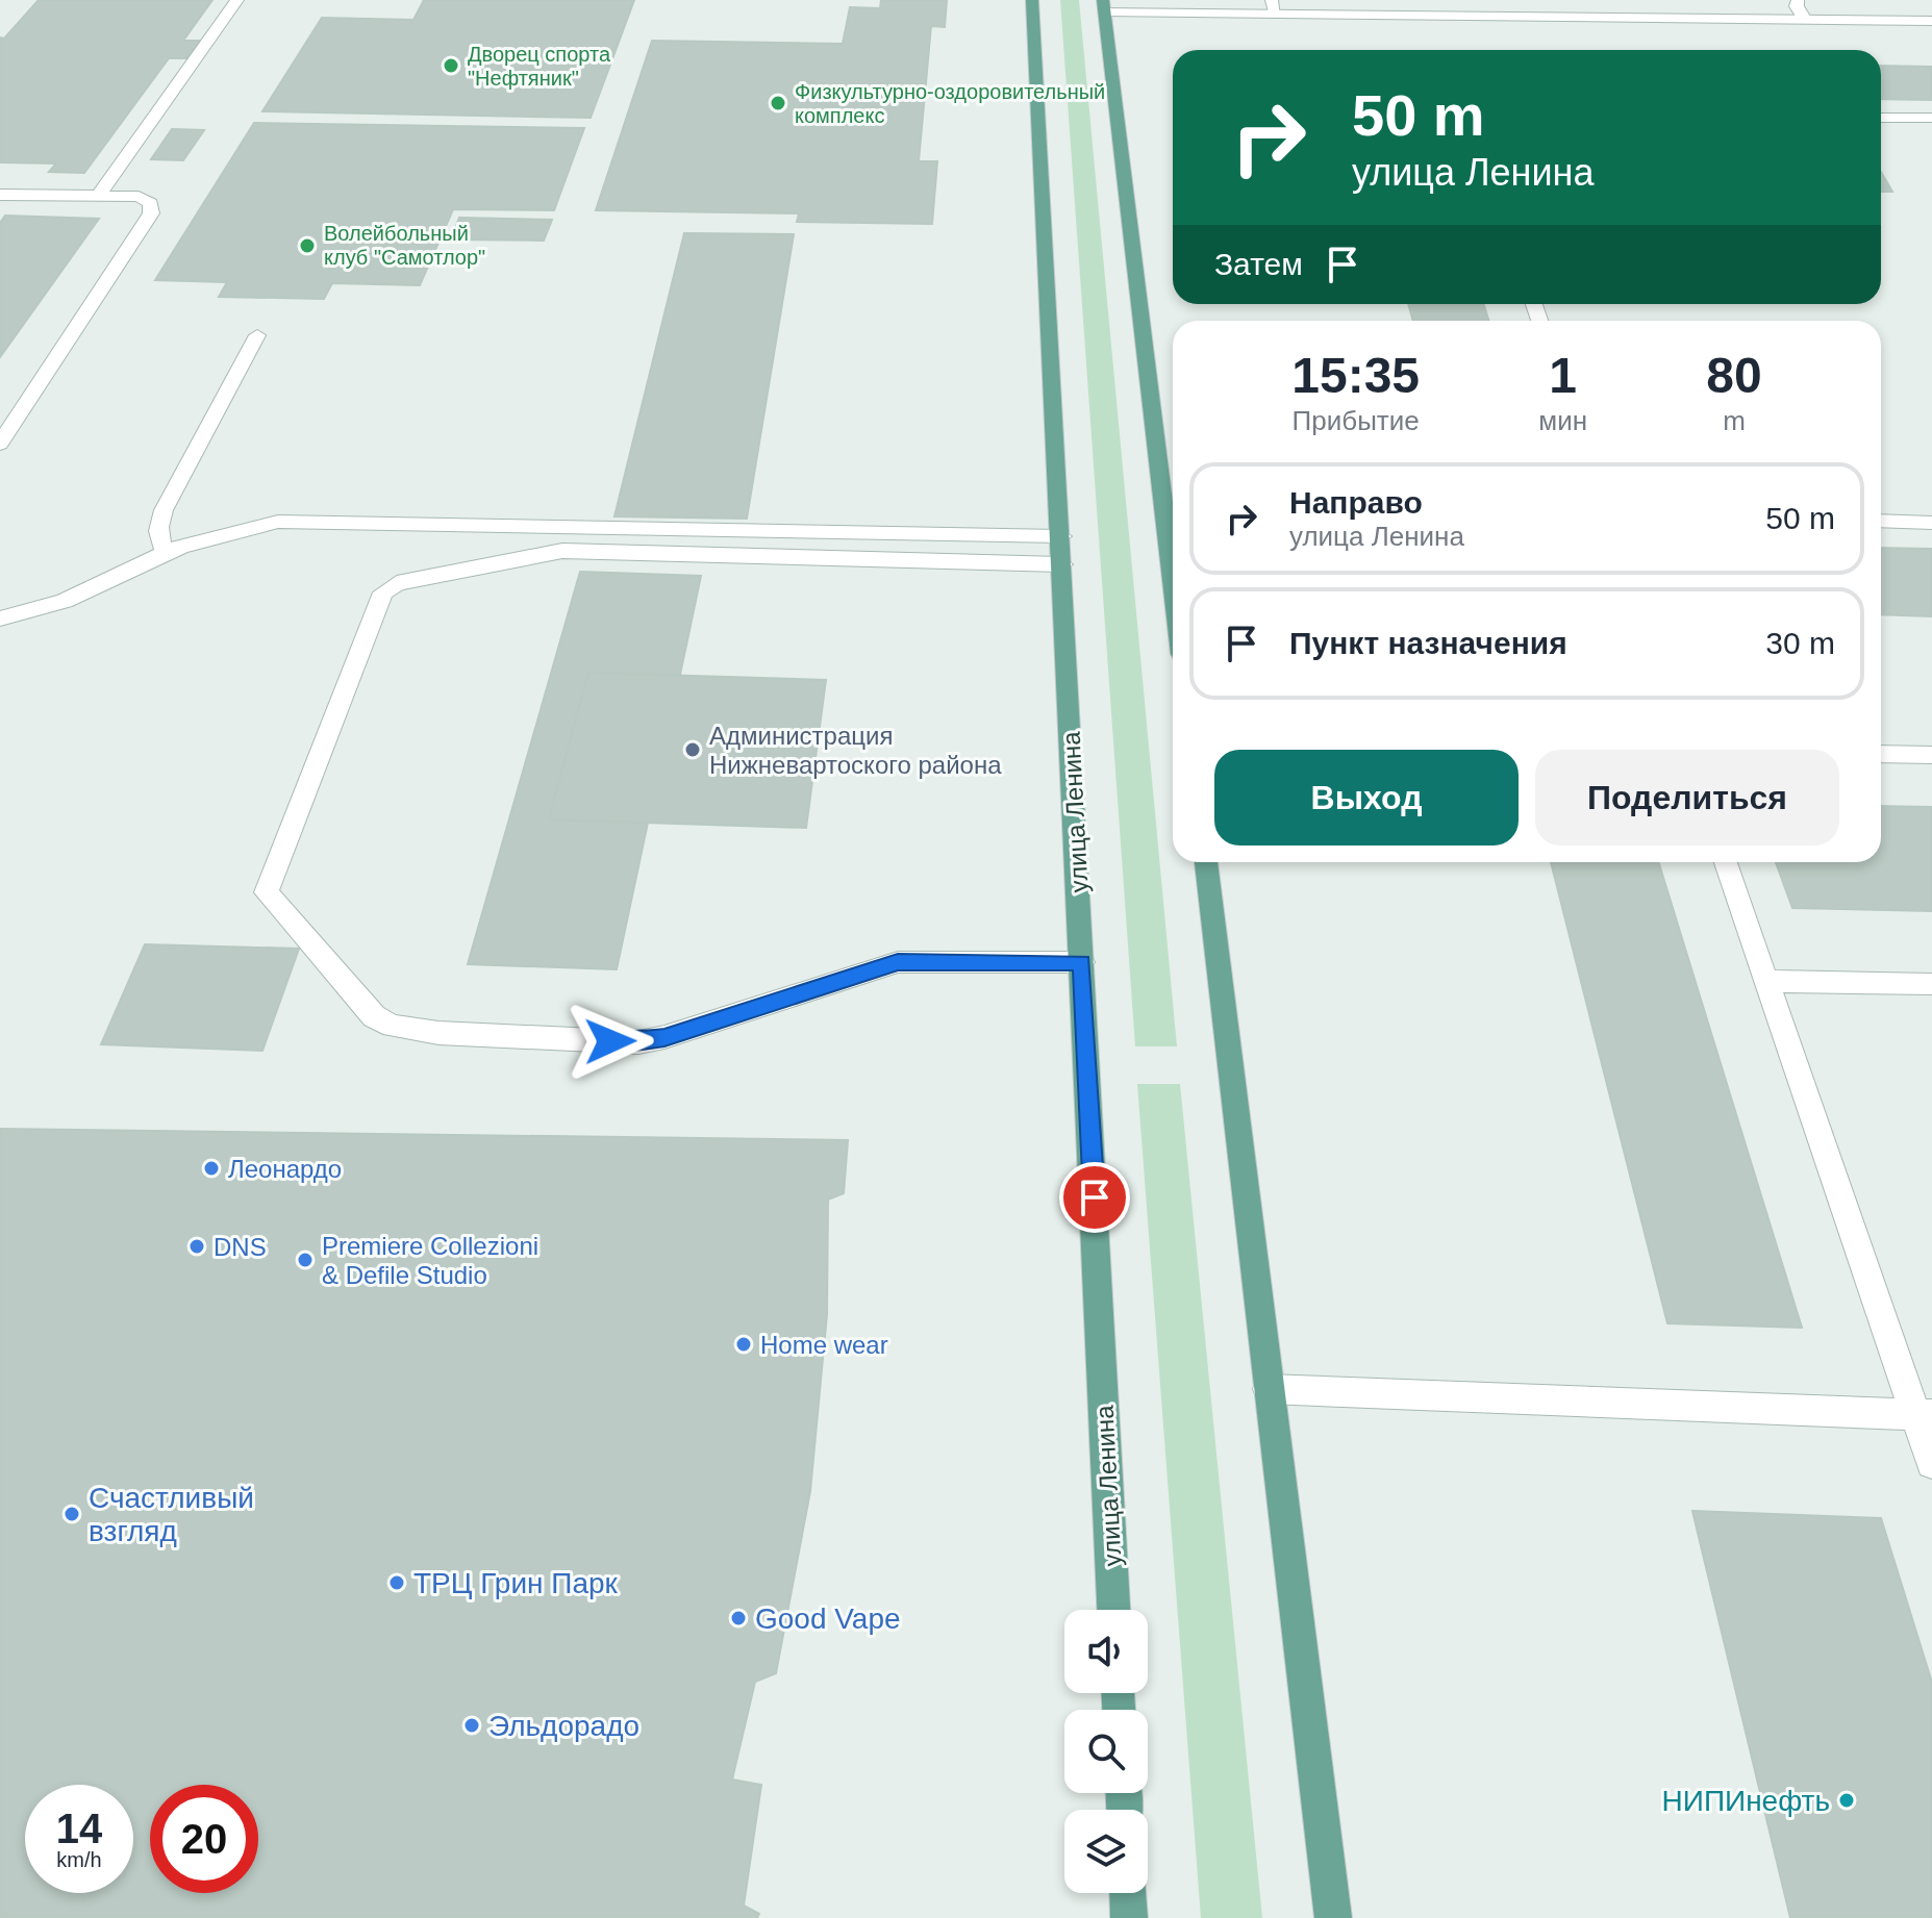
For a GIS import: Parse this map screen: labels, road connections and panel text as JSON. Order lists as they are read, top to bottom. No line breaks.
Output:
{"streets":{"main road":["улица Ленина"]},"places":["Дворец спорта \"Нефтяник\"","Физкультурно-оздоровительный комплекс","Волейбольный клуб \"Самотлор\"","Администрация Нижневартоского района","Леонардо","DNS","Premiere Collezioni & Defile Studio","Home wear","Счастливый взгляд","ТРЦ Грин Парк","Good Vape","Эльдорадо","НИПИнефть"],"page":{"turn":["50 m","улица Ленина"],"then":"Затем","eta":["15:35","Прибытие","1","мин","80","m"],"list":[{"name":"Направо","note":"улица Ленина","value":"50 m"},{"name":"Пункт назначения","value":"30 m"}],"buttons":["Выход","Поделиться"],"speed":"14 km/h","limit":"20"}}
